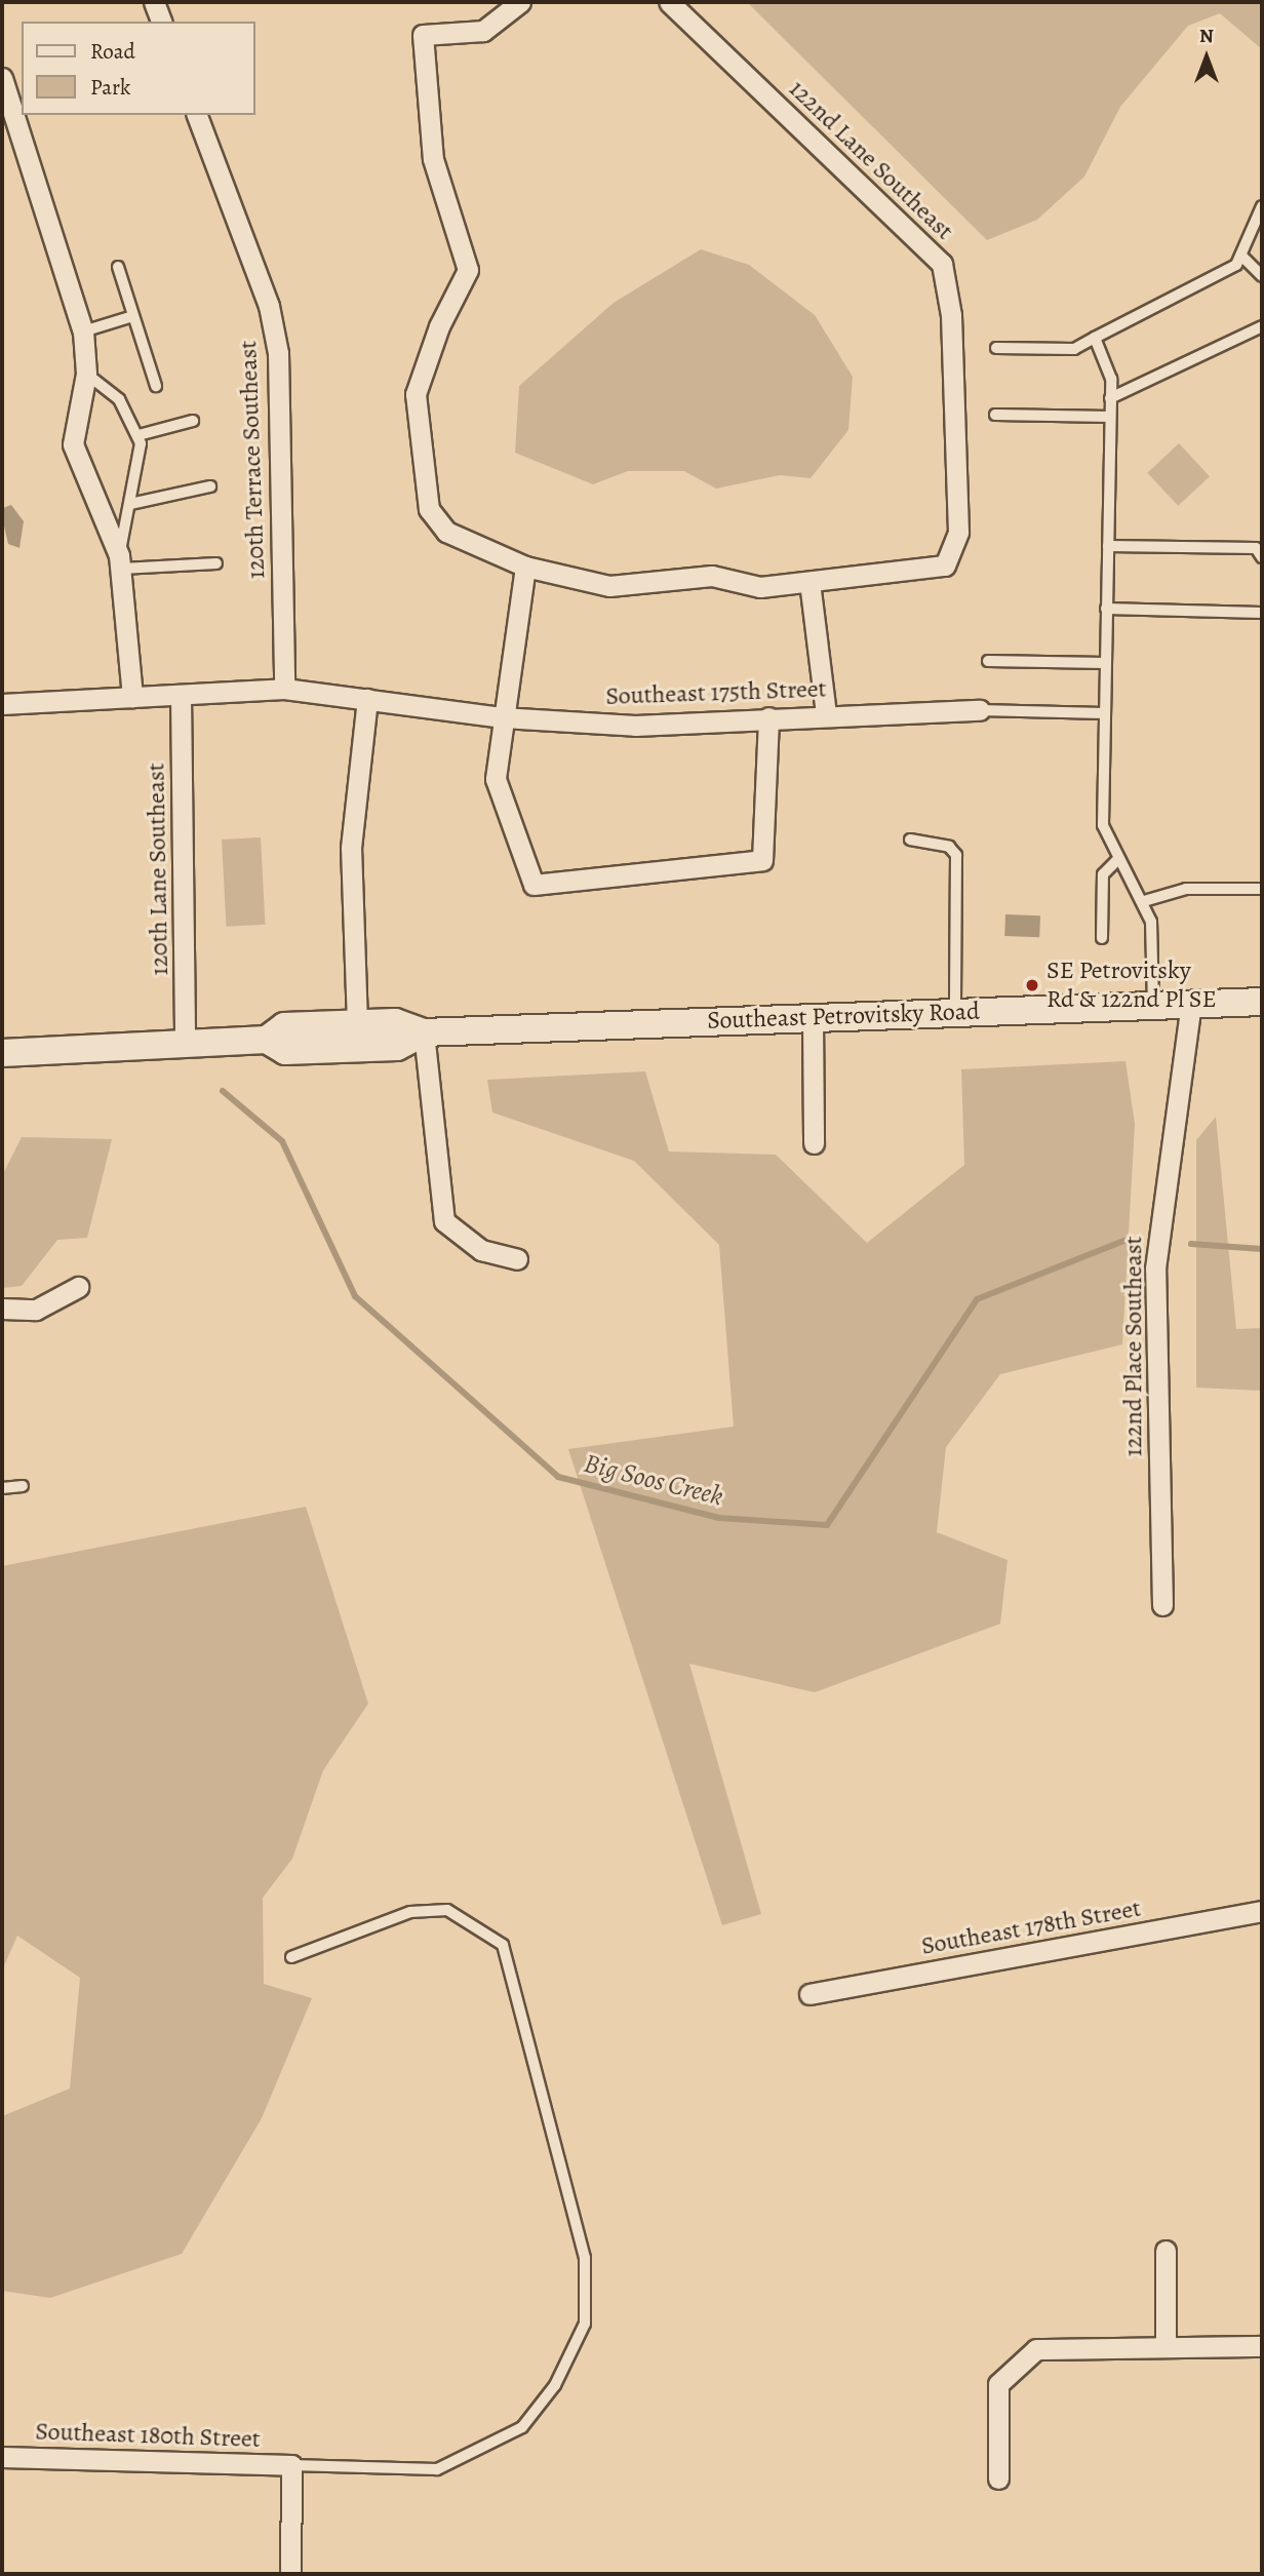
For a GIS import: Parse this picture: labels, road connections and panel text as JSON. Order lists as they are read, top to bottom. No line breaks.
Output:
{"streets":{"main road":["Southeast Petrovitsky Road"],"street":["122nd Lane Southeast","120th Terrace Southeast","Southeast 175th Street","120th Lane Southeast","122nd Place Southeast","Southeast 178th Street","Southeast 180th Street"]},"crossings":[["120th Terrace Southeast","Southeast 175th Street"],["Southeast 175th Street","120th Lane Southeast"],["120th Lane Southeast","Southeast Petrovitsky Road"],["Southeast Petrovitsky Road","122nd Place Southeast"]],"water":["Big Soos Creek"],"places":["SE Petrovitsky Rd & 122nd Pl SE"],"legend":["Road","Park"],"north":"top"}
